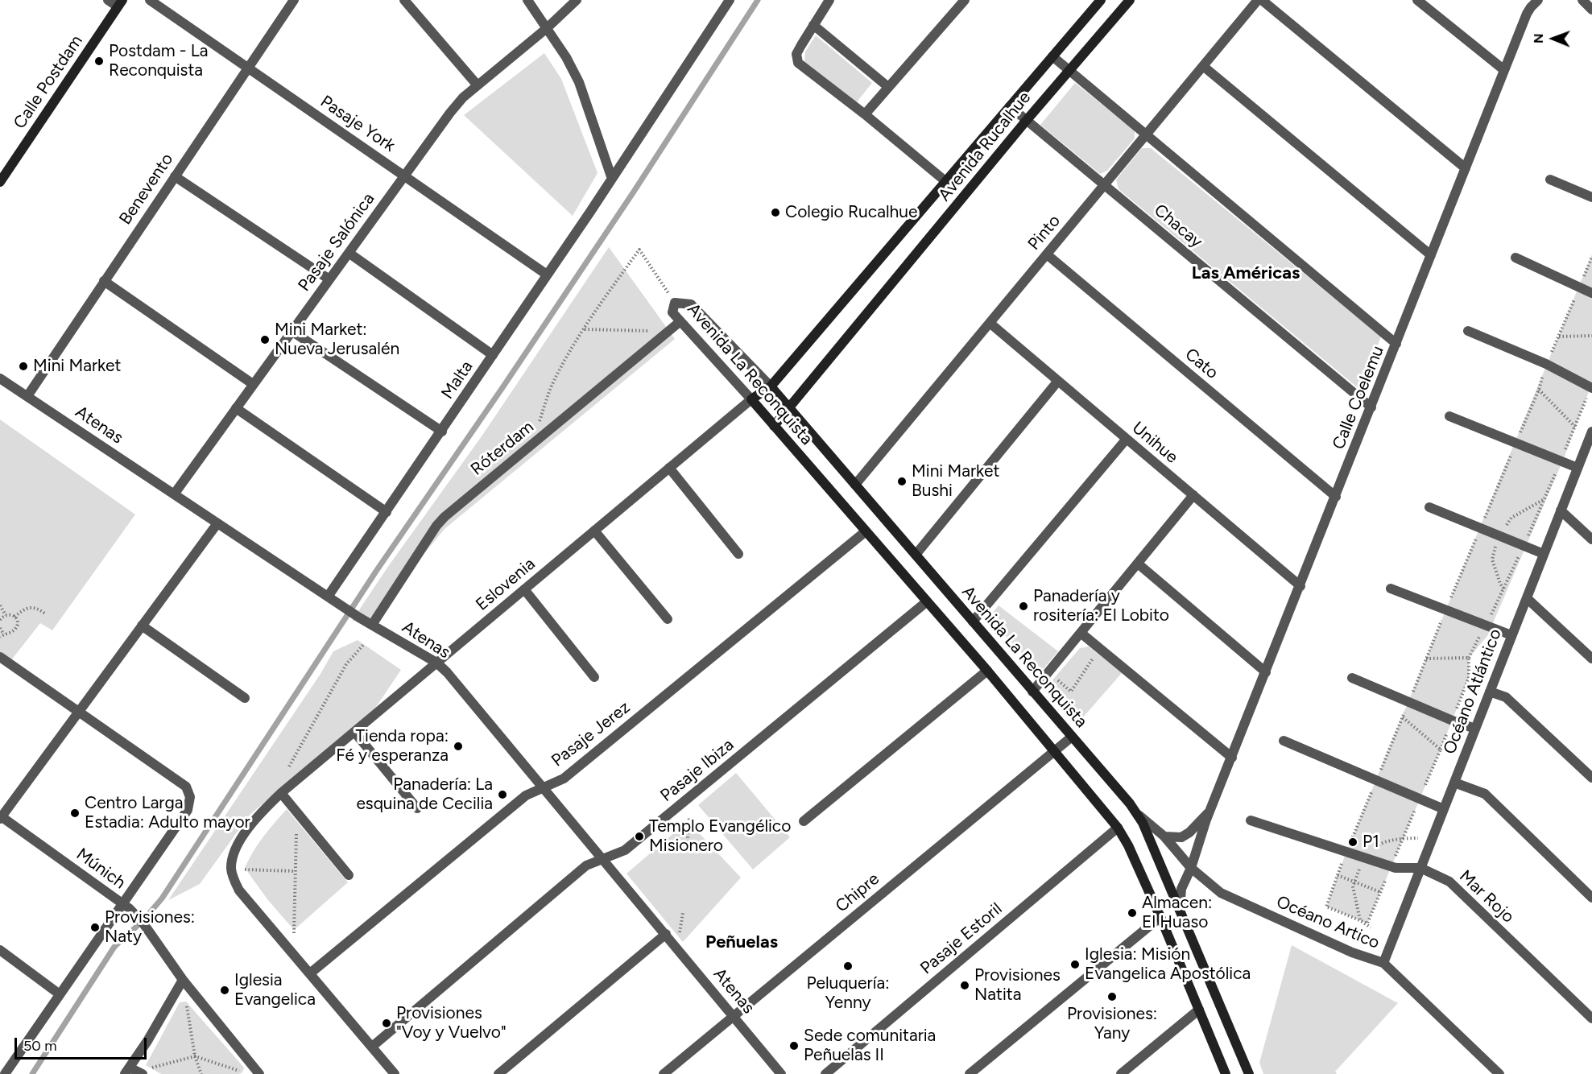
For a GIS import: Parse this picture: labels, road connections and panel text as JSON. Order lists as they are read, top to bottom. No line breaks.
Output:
{"streets":{"street":["Calle Postdam","Pasaje York","Avenida Rucalhue","Benevento","Chacay","Pinto","Pasaje Salónica","Cato","Avenida La Reconquista","Malta","Calle Coelemu","Atenas","Unihue","Róterdam","Eslovenia","Océano Atlántico","Pasaje Jerez","Pasaje Ibiza","Múnich","Chipre","Mar Rojo","Océano Artico","Pasaje Estoril"]},"crossings":[["Pasaje York","Benevento"],["Pasaje York","Pasaje Salónica"],["Pasaje York","Malta"],["Avenida Rucalhue","Chacay"],["Avenida Rucalhue","Avenida La Reconquista"],["Avenida Rucalhue","Eslovenia"],["Benevento","Atenas"],["Chacay","Pinto"],["Chacay","Calle Coelemu"],["Pinto","Cato"],["Pinto","Avenida La Reconquista"],["Pinto","Unihue"],["Pasaje Salónica","Atenas"],["Cato","Calle Coelemu"],["Avenida La Reconquista","Calle Coelemu"],["Avenida La Reconquista","Róterdam"],["Avenida La Reconquista","Eslovenia"],["Avenida La Reconquista","Pasaje Jerez"],["Avenida La Reconquista","Pasaje Ibiza"],["Avenida La Reconquista","Chipre"],["Avenida La Reconquista","Océano Artico"],["Avenida La Reconquista","Pasaje Estoril"],["Malta","Atenas"],["Calle Coelemu","Unihue"],["Calle Coelemu","Océano Artico"],["Atenas","Róterdam"],["Atenas","Eslovenia"],["Atenas","Pasaje Jerez"],["Atenas","Pasaje Ibiza"],["Atenas","Chipre"],["Eslovenia","Pasaje Jerez"],["Eslovenia","Pasaje Ibiza"],["Océano Atlántico","Mar Rojo"],["Océano Atlántico","Océano Artico"]],"districts":["Las Américas","Peñuelas"],"places":["Postdam - La Reconquista","Colegio Rucalhue","Mini Market: Nueva Jerusalén","Mini Market","Mini Market Bushi","Panadería y rositería: El Lobito","Tienda ropa: Fé y esperanza","Panadería: La esquina de Cecilia","Centro Larga Estadia: Adulto mayor","Templo Evangélico Misionero","P1","Almacen: El Huaso","Provisiones: Naty","Iglesia: Misión Evangelica Apostólica","Peluquería: Yenny","Provisiones Natita","Iglesia Evangelica","Provisiones: Yany","Provisiones \"Voy y Vuelvo\"","Sede comunitaria Peñuelas II"],"scale_bar":"50 m","north":"left"}
